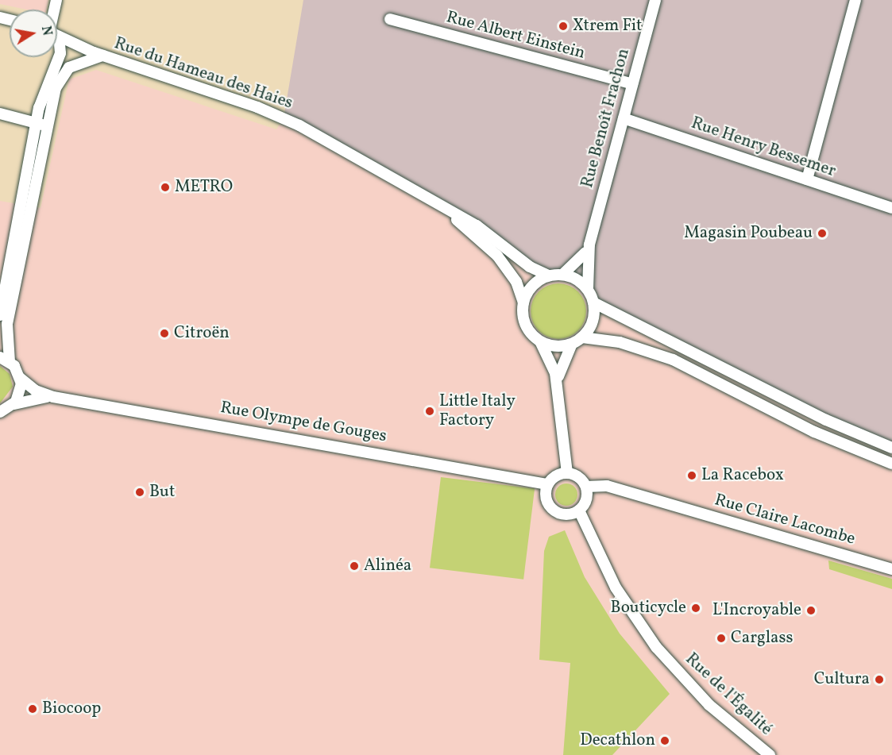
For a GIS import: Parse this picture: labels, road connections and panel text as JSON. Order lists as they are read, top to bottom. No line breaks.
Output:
{"streets":{"street":["Rue Albert Einstein","Rue du Hameau des Haies","Rue Benoît Frachon","Rue Henry Bessemer","Rue Olympe de Gouges","Rue Claire Lacombe","Rue de l'Égalité"]},"crossings":[["Rue Albert Einstein","Rue Benoît Frachon"],["Rue du Hameau des Haies","Rue Benoît Frachon"],["Rue Benoît Frachon","Rue Henry Bessemer"],["Rue Olympe de Gouges","Rue Claire Lacombe"],["Rue Olympe de Gouges","Rue de l'Égalité"],["Rue Claire Lacombe","Rue de l'Égalité"]],"places":["Xtrem Fit","METRO","Magasin Poubeau","Citroën","Little Italy Factory","La Racebox","But","Alinéa","Bouticycle","L'Incroyable","Carglass","Cultura","Biocoop","Decathlon"],"north":"right"}
